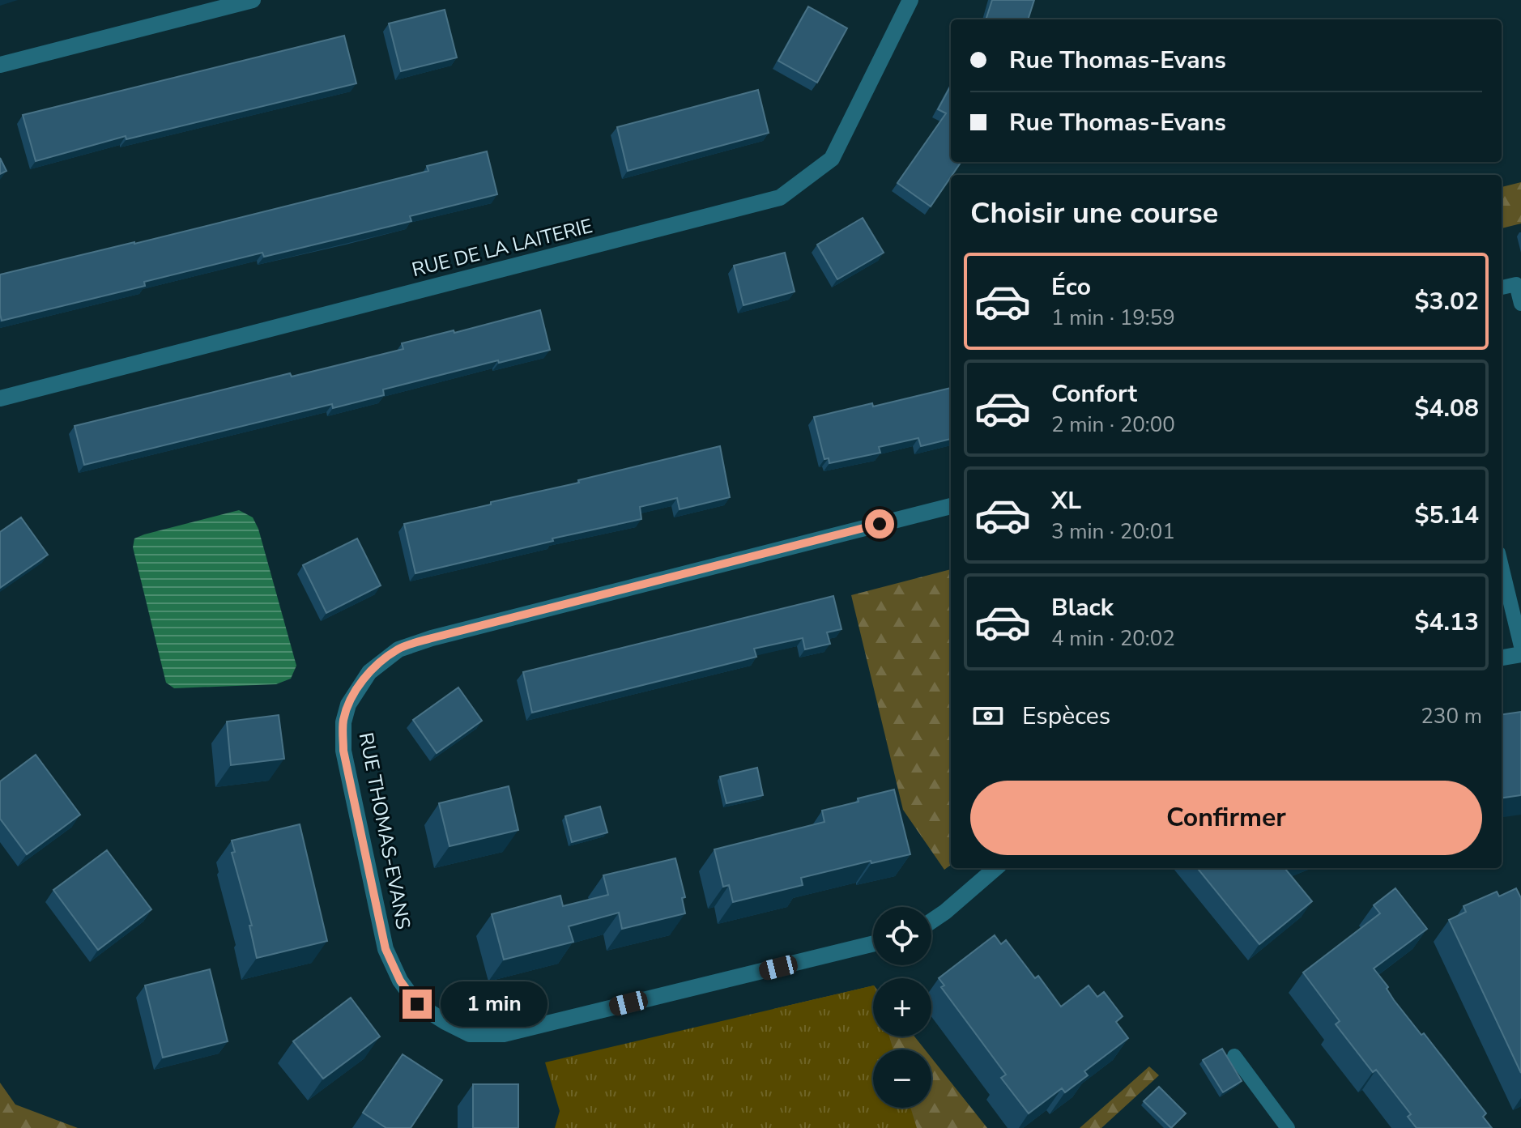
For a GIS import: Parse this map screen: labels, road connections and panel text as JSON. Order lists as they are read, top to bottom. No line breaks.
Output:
{"streets":{"street":["RUE DE LA LAITERIE","RUE THOMAS-EVANS"]},"page":{"banner":["Rue Thomas-Evans","Rue Thomas-Evans"],"heading":"Choisir une course","list":[{"name":"Éco","note":"1 min · 19:59","value":"$3.02"},{"name":"Confort","note":"2 min · 20:00","value":"$4.08"},{"name":"XL","note":"3 min · 20:01","value":"$5.14"},{"name":"Black","note":"4 min · 20:02","value":"$4.13"}],"pay":["Espèces","230 m"],"buttons":"Confirmer","map_buttons":["+","−"],"bubble":"1 min"}}
